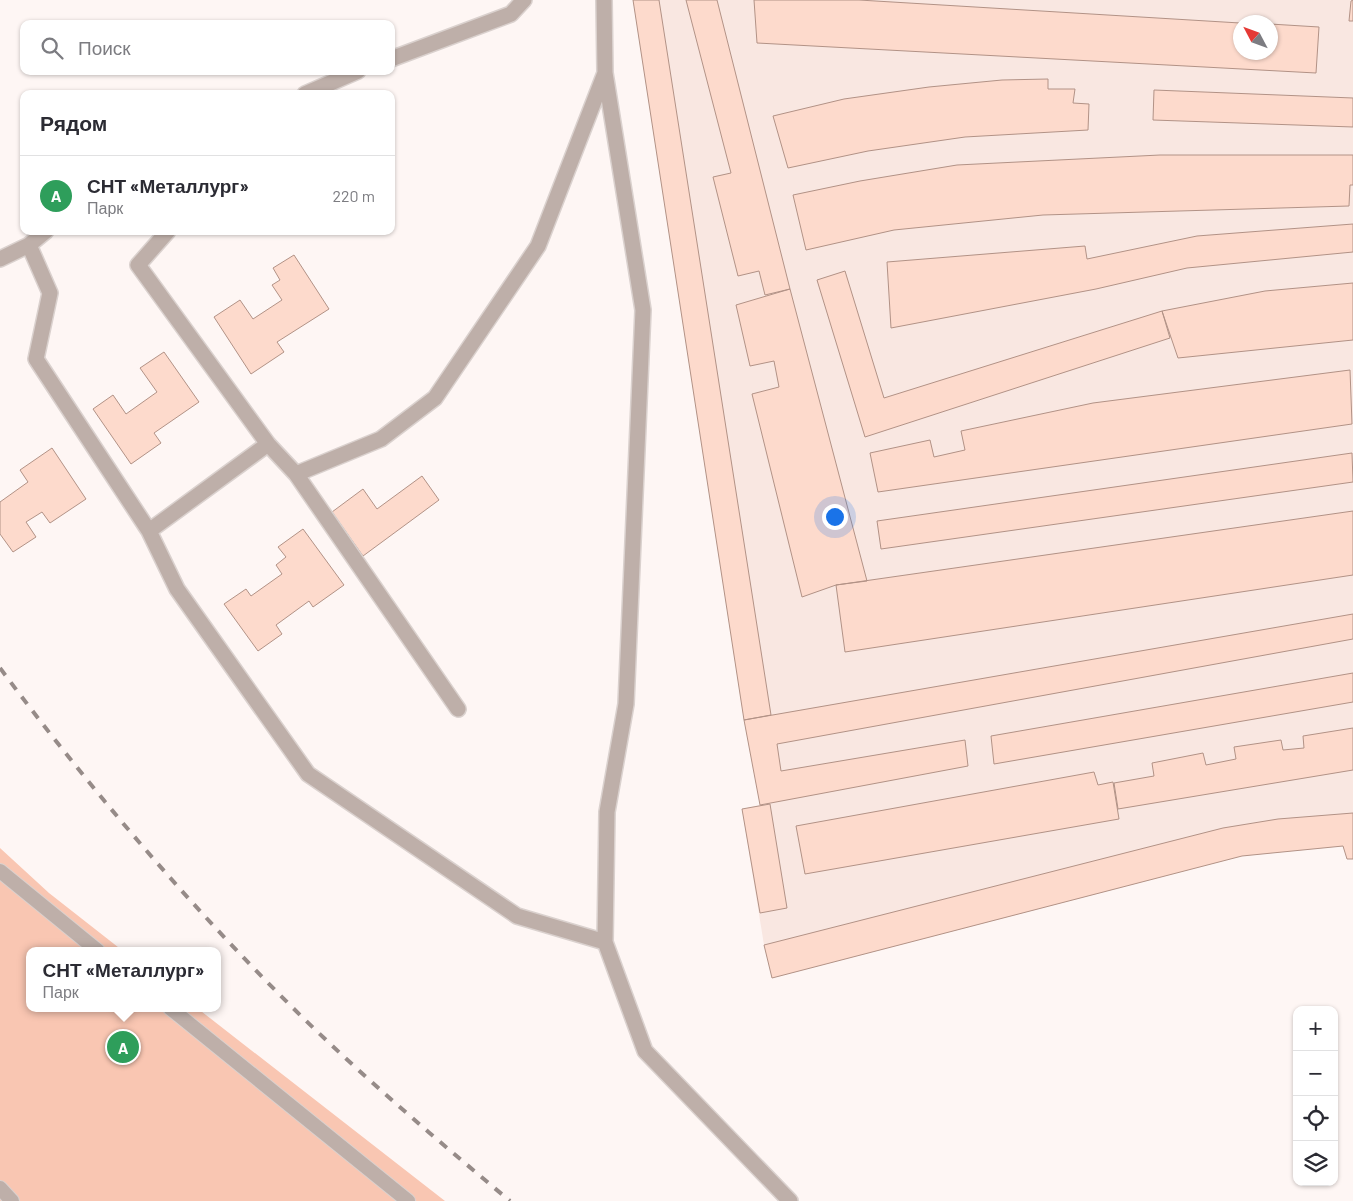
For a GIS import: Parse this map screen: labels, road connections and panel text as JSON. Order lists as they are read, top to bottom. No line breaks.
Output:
{"north":"top left","page":{"search":"Поиск","heading":"Рядом","list":[{"mark":"A","name":"СНТ «Металлург»","note":"Парк","value":"220 m"}],"popup":["СНТ «Металлург»","Парк"],"map_buttons":["+","−"],"pins":"A"}}
